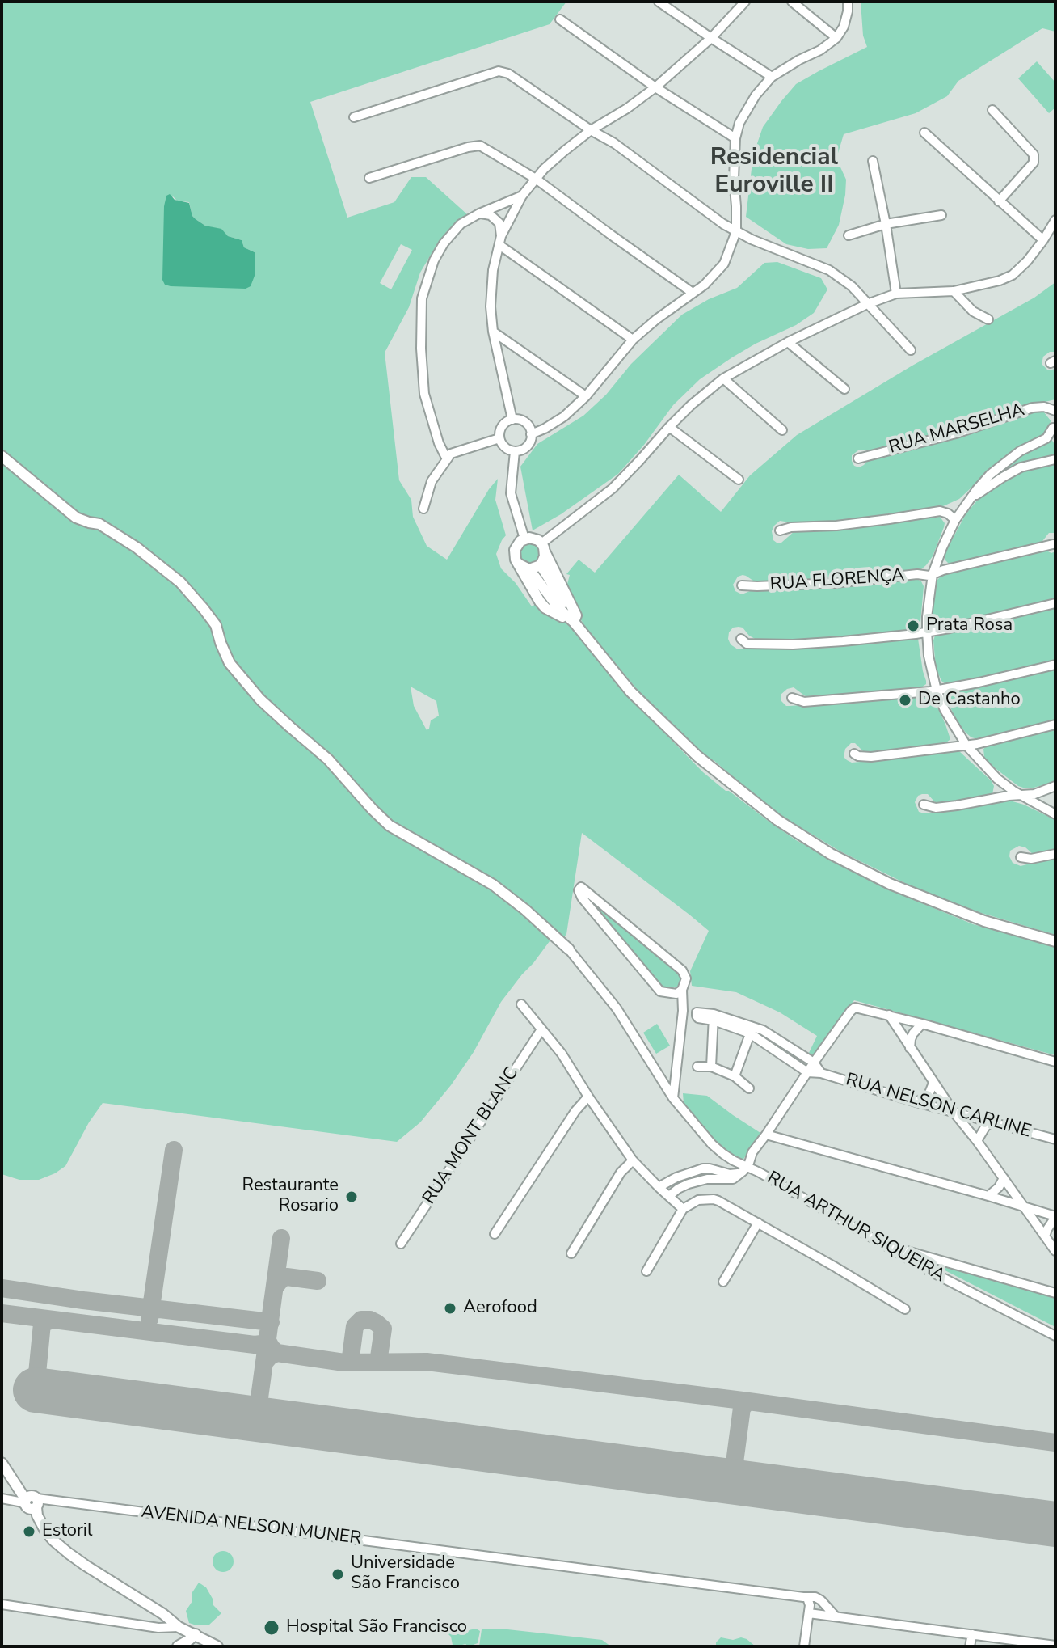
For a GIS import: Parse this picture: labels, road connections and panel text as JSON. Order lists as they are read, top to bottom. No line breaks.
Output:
{"streets":{"street":["RUA MARSELHA","RUA FLORENÇA","RUA NELSON CARLINE","RUA MONT BLANC","RUA ARTHUR SIQUEIRA","AVENIDA NELSON MUNER"]},"districts":["Residencial Euroville II"],"places":["Prata Rosa","De Castanho","Restaurante Rosario","Aerofood","Estoril","Universidade São Francisco","Hospital São Francisco"]}
